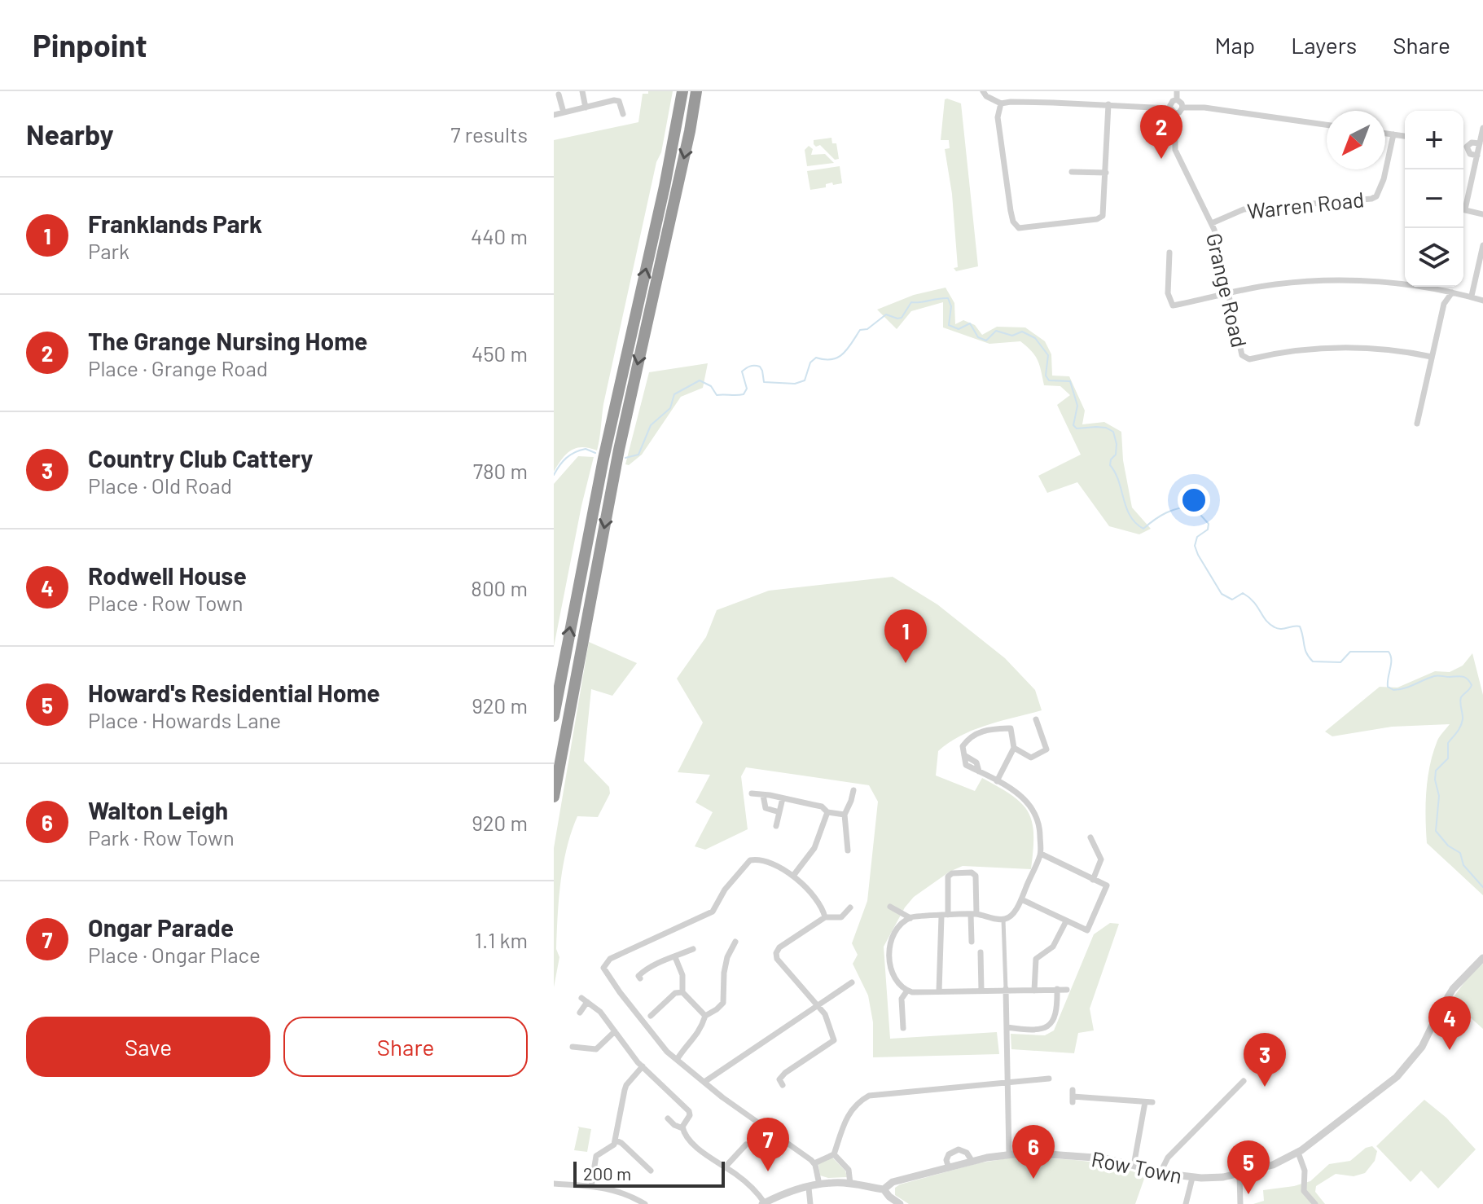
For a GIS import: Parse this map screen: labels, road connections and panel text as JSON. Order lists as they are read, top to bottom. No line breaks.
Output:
{"streets":{"street":["Warren Road","Grange Road","Row Town"]},"crossings":[["Warren Road","Grange Road"]],"scale_bar":"200 m","north":"bottom left","page":{"header":"Pinpoint","nav":["Map","Layers","Share"],"heading":["Nearby","7 results"],"pins":["2","1","4","3","7","6","5"],"map_buttons":["+","−"],"list":[{"mark":"1","name":"Franklands Park","note":"Park","value":"440 m"},{"mark":"2","name":"The Grange Nursing Home","note":"Place · Grange Road","value":"450 m"},{"mark":"3","name":"Country Club Cattery","note":"Place · Old Road","value":"780 m"},{"mark":"4","name":"Rodwell House","note":"Place · Row Town","value":"800 m"},{"mark":"5","name":"Howard's Residential Home","note":"Place · Howards Lane","value":"920 m"},{"mark":"6","name":"Walton Leigh","note":"Park · Row Town","value":"920 m"},{"mark":"7","name":"Ongar Parade","note":"Place · Ongar Place","value":"1.1 km"}],"buttons":["Save","Share"],"scale":"200 m"}}
